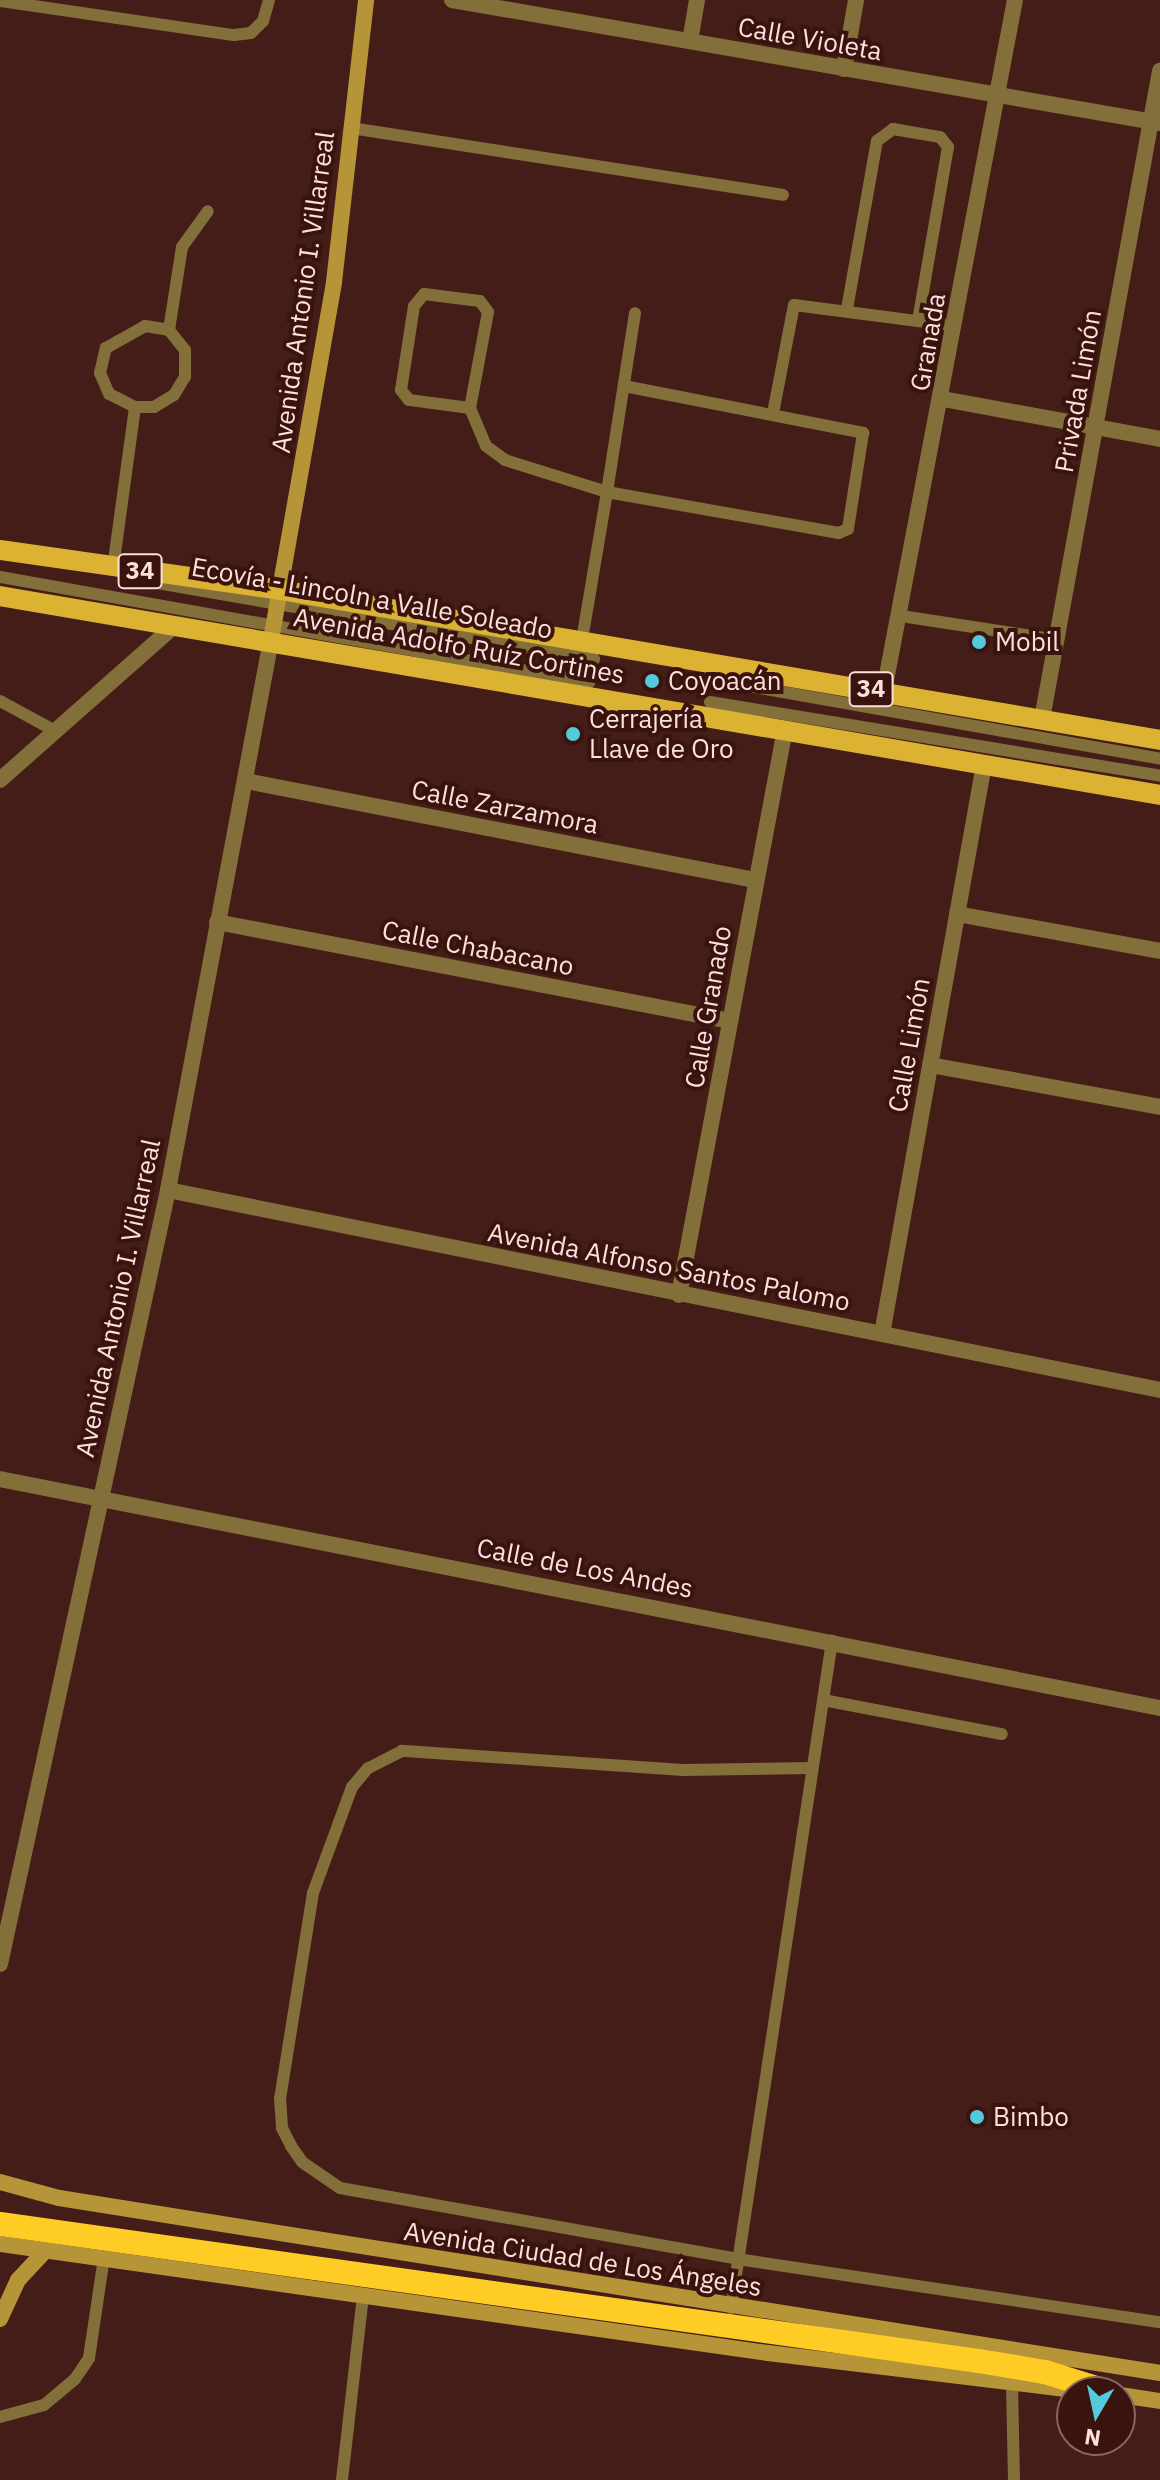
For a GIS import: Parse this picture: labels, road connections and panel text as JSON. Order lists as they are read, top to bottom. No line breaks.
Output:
{"streets":{"main road":["Avenida Antonio I. Villarreal","34","Avenida Adolfo Ruíz Cortines","Avenida Ciudad de Los Ángeles"],"street":["Calle Violeta","Granada","Privada Limón","Calle Zarzamora","Calle Chabacano","Calle Granado","Calle Limón","Avenida Alfonso Santos Palomo","Calle de Los Andes"],"lane":["Ecovía - Lincoln a Valle Soleado"]},"crossings":[["Calle Violeta","Granada"],["Calle Violeta","Privada Limón"],["Avenida Antonio I. Villarreal","34"],["Avenida Antonio I. Villarreal","Ecovía - Lincoln a Valle Soleado"],["Avenida Antonio I. Villarreal","Avenida Adolfo Ruíz Cortines"],["Avenida Antonio I. Villarreal","Calle Zarzamora"],["Avenida Antonio I. Villarreal","Calle Chabacano"],["Avenida Antonio I. Villarreal","Avenida Alfonso Santos Palomo"],["Avenida Antonio I. Villarreal","Calle de Los Andes"],["Granada","Avenida Adolfo Ruíz Cortines"],["Privada Limón","Avenida Adolfo Ruíz Cortines"],["34","Ecovía - Lincoln a Valle Soleado"],["34","Avenida Adolfo Ruíz Cortines"],["Ecovía - Lincoln a Valle Soleado","Avenida Adolfo Ruíz Cortines"],["Avenida Adolfo Ruíz Cortines","Calle Granado"],["Avenida Adolfo Ruíz Cortines","Calle Limón"],["Calle Zarzamora","Calle Granado"],["Calle Chabacano","Calle Granado"],["Calle Granado","Avenida Alfonso Santos Palomo"],["Calle Limón","Avenida Alfonso Santos Palomo"]],"places":["Mobil","Coyoacán","Cerrajería Llave de Oro","Bimbo"],"north":"bottom"}
